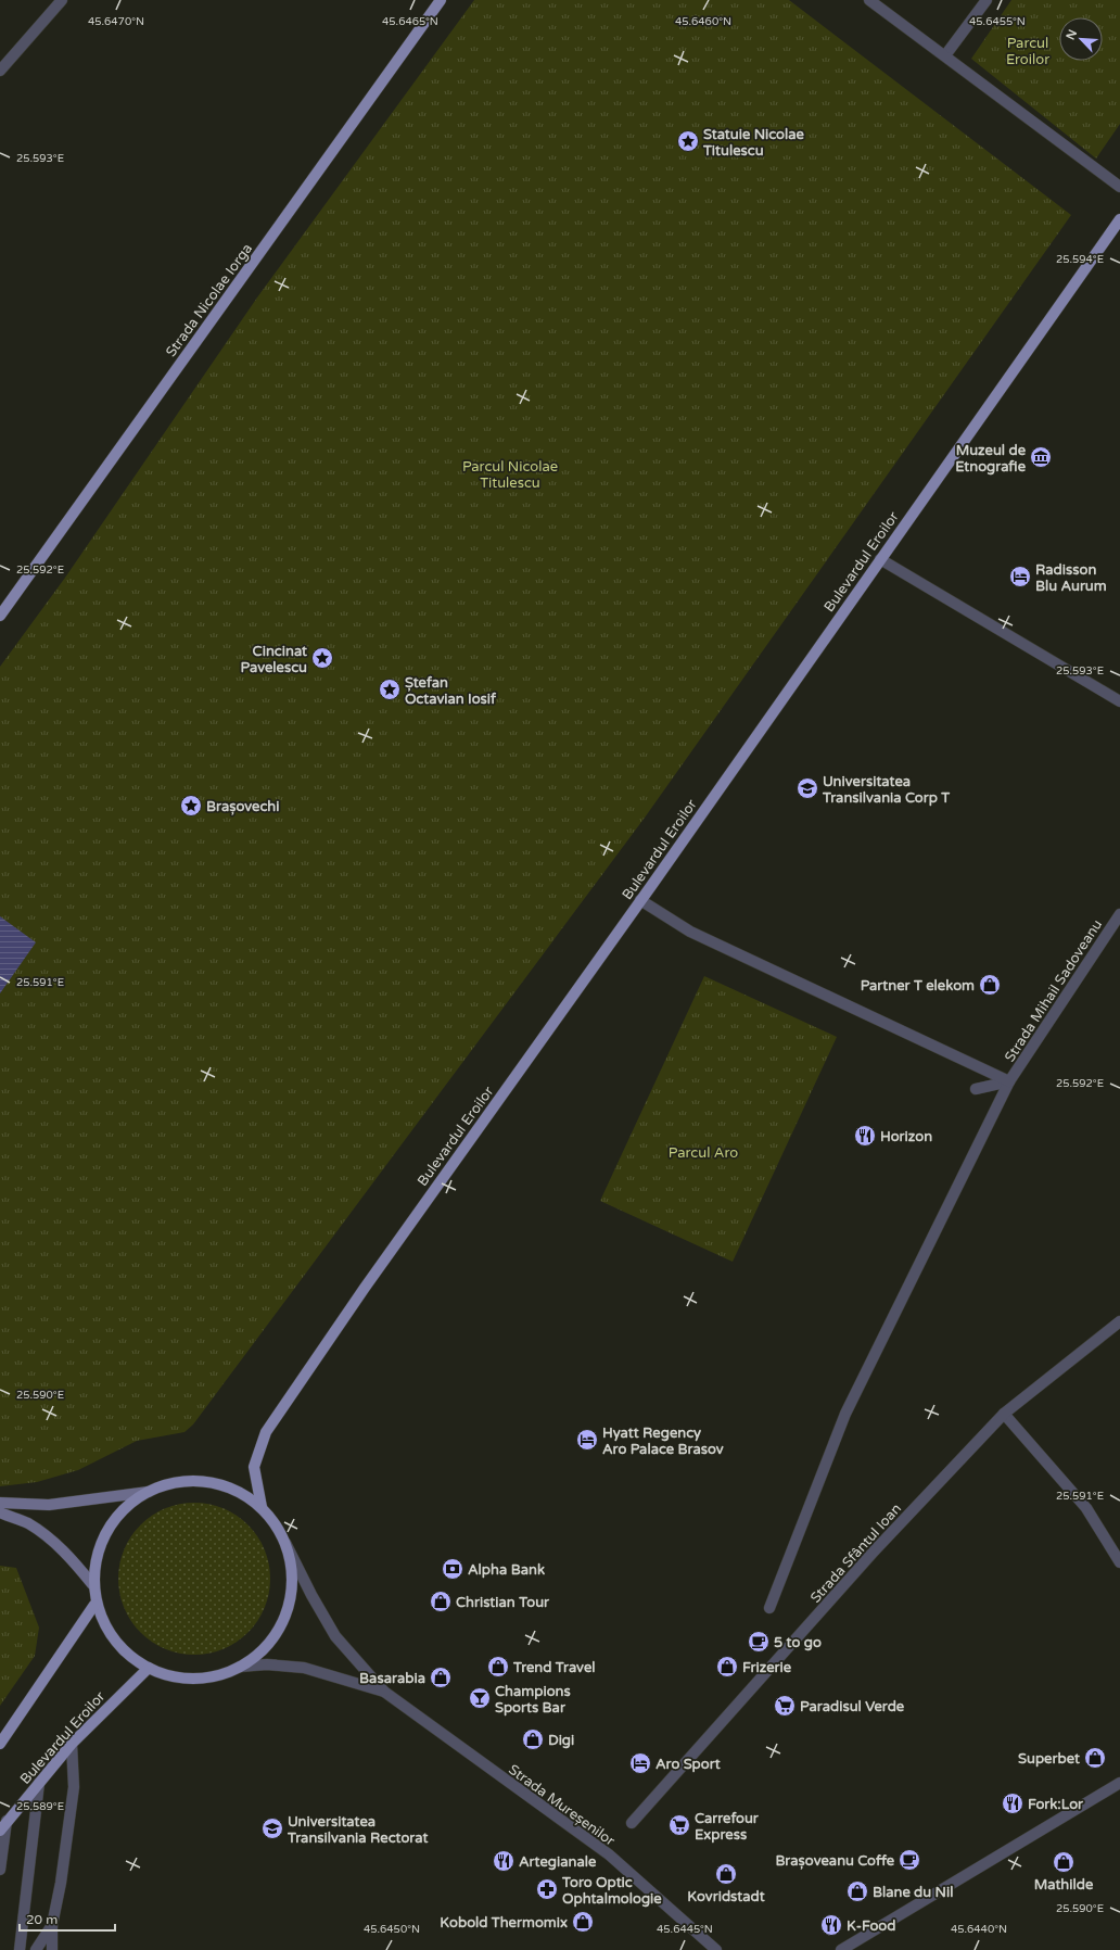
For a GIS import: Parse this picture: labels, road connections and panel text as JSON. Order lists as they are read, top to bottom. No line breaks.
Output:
{"streets":{"main road":["Strada Nicolae Iorga","Bulevardul Eroilor"],"street":["Strada Mihail Sadoveanu","Strada Sfântul Ioan","Strada Mureșenilor"]},"parks":["Parcul Eroilor","Parcul Nicolae Titulescu","Parcul Aro"],"places":{"place":["Statuie Nicolae Titulescu","Cincinat Pavelescu","Ștefan Octavian Iosif","Brașovechi"],"museum":["Muzeul de Etnografie"],"hotel":["Radisson Blu Aurum","Hyatt Regency Aro Palace Brasov","Aro Sport"],"school or university":["Universitatea Transilvania Corp T","Universitatea Transilvania Rectorat"],"shop":["Partner T elekom","Christian Tour","Trend Travel","Frizerie","Basarabia","Digi","Superbet","Mathilde","Kovridstadt","Blane du Nil","Kobold Thermomix"],"restaurant":["Horizon","Fork:Lor","Artegianale","K-Food"],"bank":["Alpha Bank"],"cafe":["5 to go","Brașoveanu Coffe"],"bar":["Champions Sports Bar"],"supermarket":["Paradisul Verde","Carrefour Express"],"pharmacy":["Toro Optic Ophtalmologie"]},"scale_bar":"20 m","north":"top left","coordinates":["45.6470°N","45.6465°N","45.6460°N","45.6455°N","25.593°E","25.594°E","25.592°E","25.591°E","25.590°E","25.589°E","45.6450°N","45.6445°N","45.6440°N"]}
